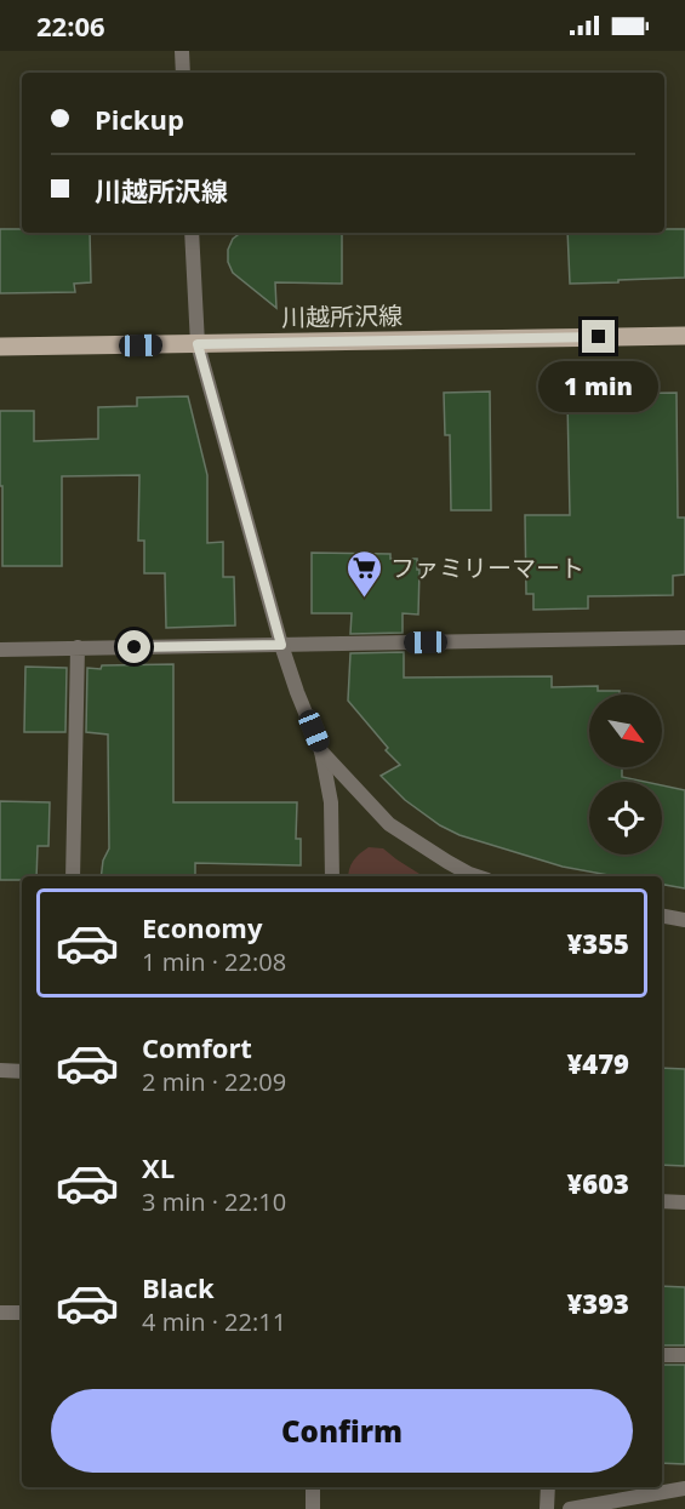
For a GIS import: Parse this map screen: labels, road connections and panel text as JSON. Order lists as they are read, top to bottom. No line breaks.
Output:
{"streets":{"main road":["川越所沢線"]},"places":{"supermarket":["ファミリーマート"]},"north":"bottom right","page":{"status":"22:06","banner":["Pickup","川越所沢線"],"bubble":"1 min","list":[{"name":"Economy","note":"1 min · 22:08","value":"¥355"},{"name":"Comfort","note":"2 min · 22:09","value":"¥479"},{"name":"XL","note":"3 min · 22:10","value":"¥603"},{"name":"Black","note":"4 min · 22:11","value":"¥393"}],"buttons":"Confirm"}}
